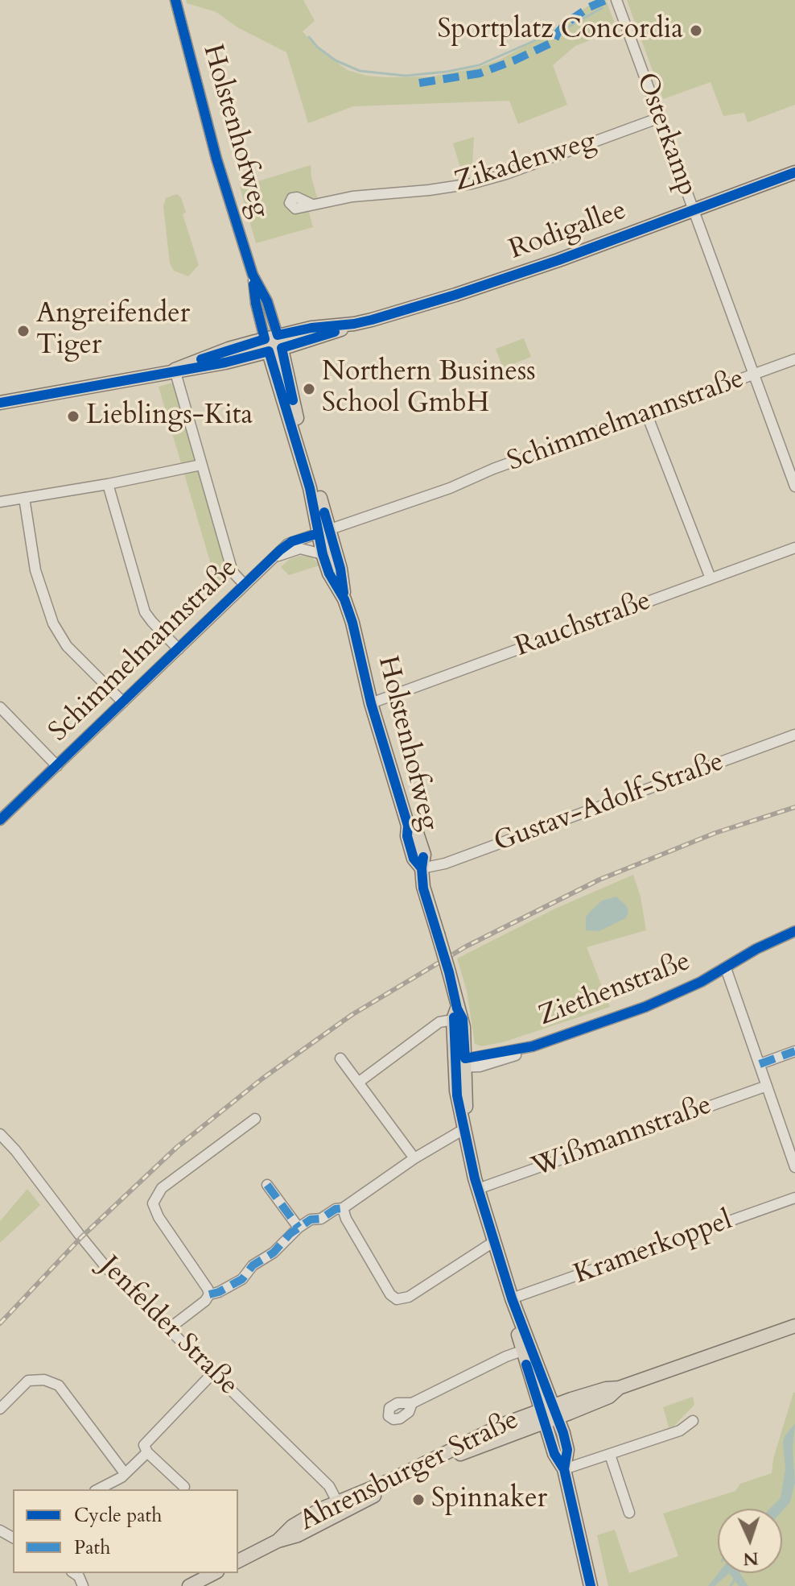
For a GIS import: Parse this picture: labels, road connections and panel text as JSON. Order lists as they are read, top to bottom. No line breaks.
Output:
{"streets":{"main road":["Holstenhofweg","Rodigallee","Ahrensburger Straße"],"street":["Osterkamp","Zikadenweg","Schimmelmannstraße","Rauchstraße","Gustav-Adolf-Straße","Ziethenstraße","Wißmannstraße","Kramerkoppel","Jenfelder Straße"]},"crossings":[["Holstenhofweg","Rodigallee"],["Holstenhofweg","Schimmelmannstraße"],["Holstenhofweg","Rauchstraße"],["Holstenhofweg","Gustav-Adolf-Straße"],["Holstenhofweg","Ziethenstraße"],["Holstenhofweg","Wißmannstraße"],["Holstenhofweg","Kramerkoppel"],["Holstenhofweg","Ahrensburger Straße"],["Osterkamp","Zikadenweg"],["Osterkamp","Rodigallee"],["Osterkamp","Schimmelmannstraße"],["Jenfelder Straße","Ahrensburger Straße"]],"places":["Sportplatz Concordia","Angreifender Tiger","Northern Business School GmbH","Lieblings-Kita","Spinnaker"],"legend":["Cycle path","Path"],"north":"bottom"}
